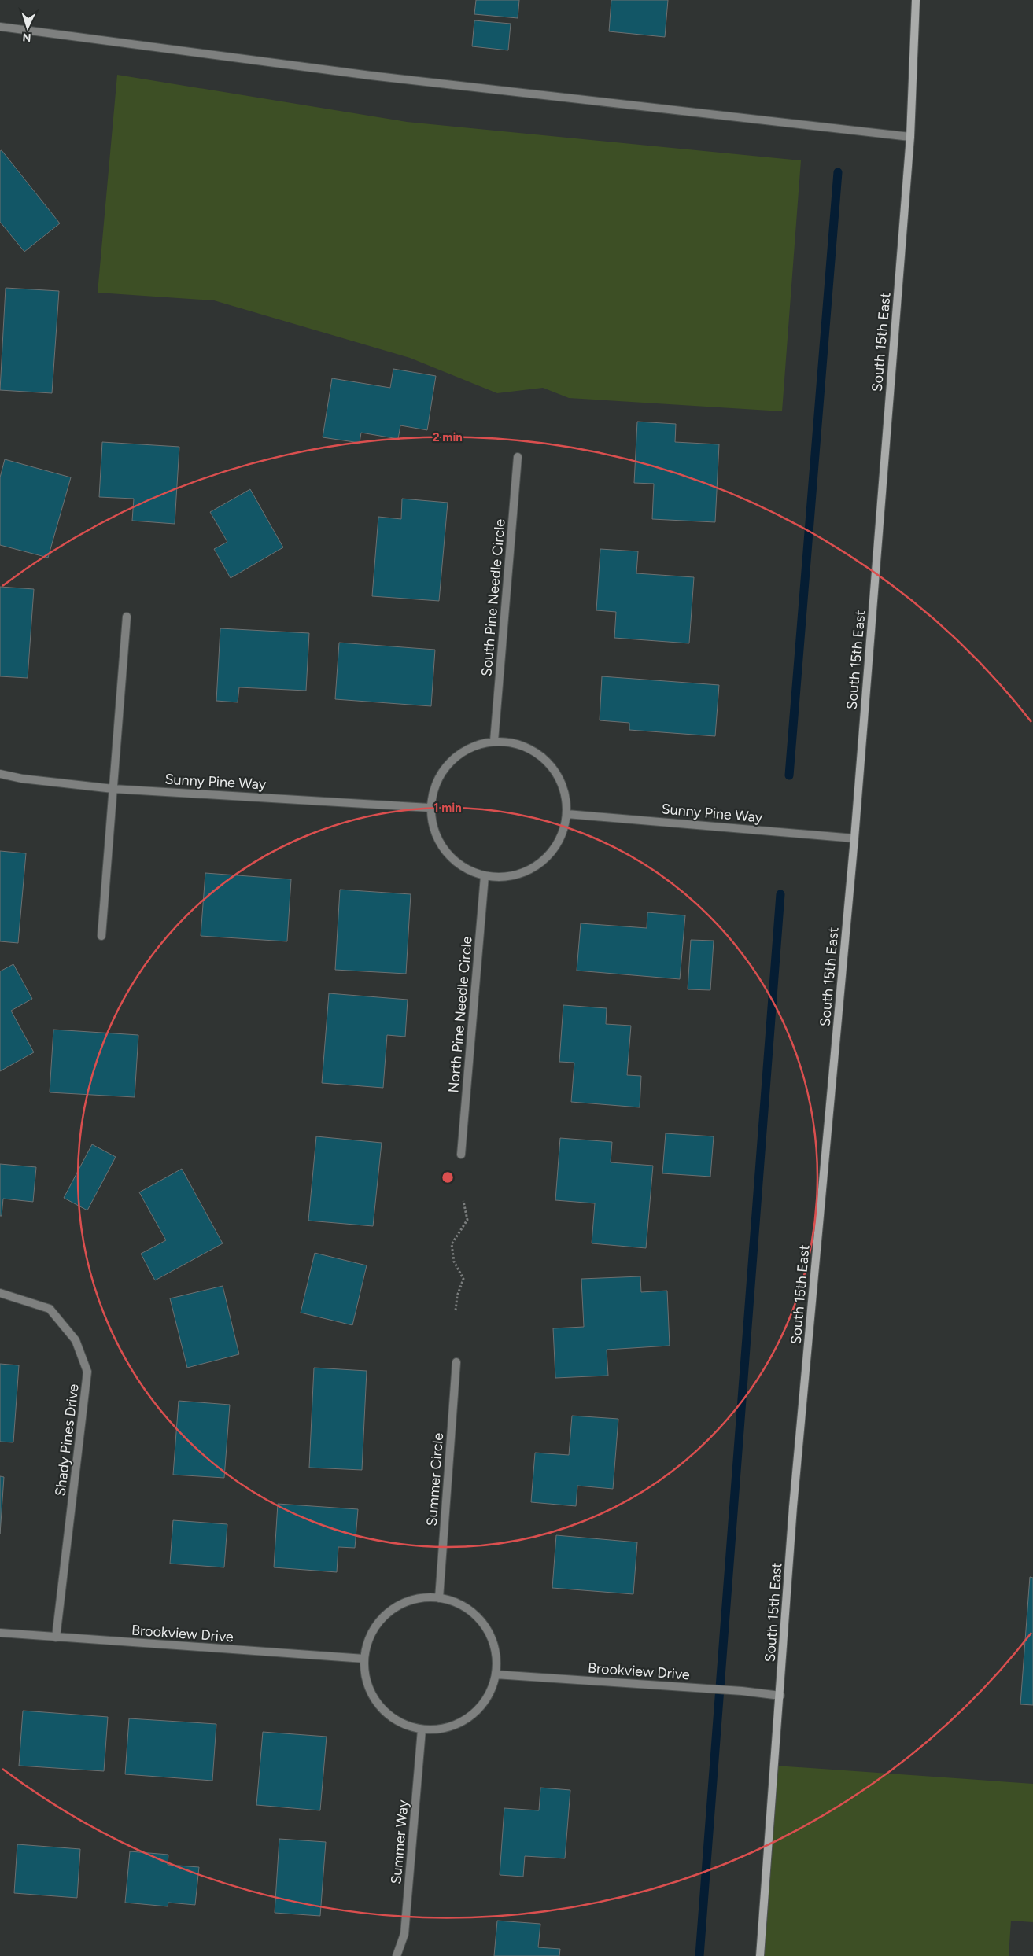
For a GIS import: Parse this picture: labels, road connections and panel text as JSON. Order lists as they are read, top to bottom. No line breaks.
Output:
{"streets":{"main road":["South 15th East"],"street":["South Pine Needle Circle","Sunny Pine Way","North Pine Needle Circle","Shady Pines Drive","Summer Circle","Brookview Drive","Summer Way"]},"crossings":[["South 15th East","Sunny Pine Way"],["South 15th East","Brookview Drive"],["South Pine Needle Circle","Sunny Pine Way"],["South Pine Needle Circle","North Pine Needle Circle"],["Sunny Pine Way","North Pine Needle Circle"],["Shady Pines Drive","Brookview Drive"],["Summer Circle","Brookview Drive"],["Summer Circle","Summer Way"],["Brookview Drive","Summer Way"]],"north":"bottom","rings":["2 min","1 min"]}
